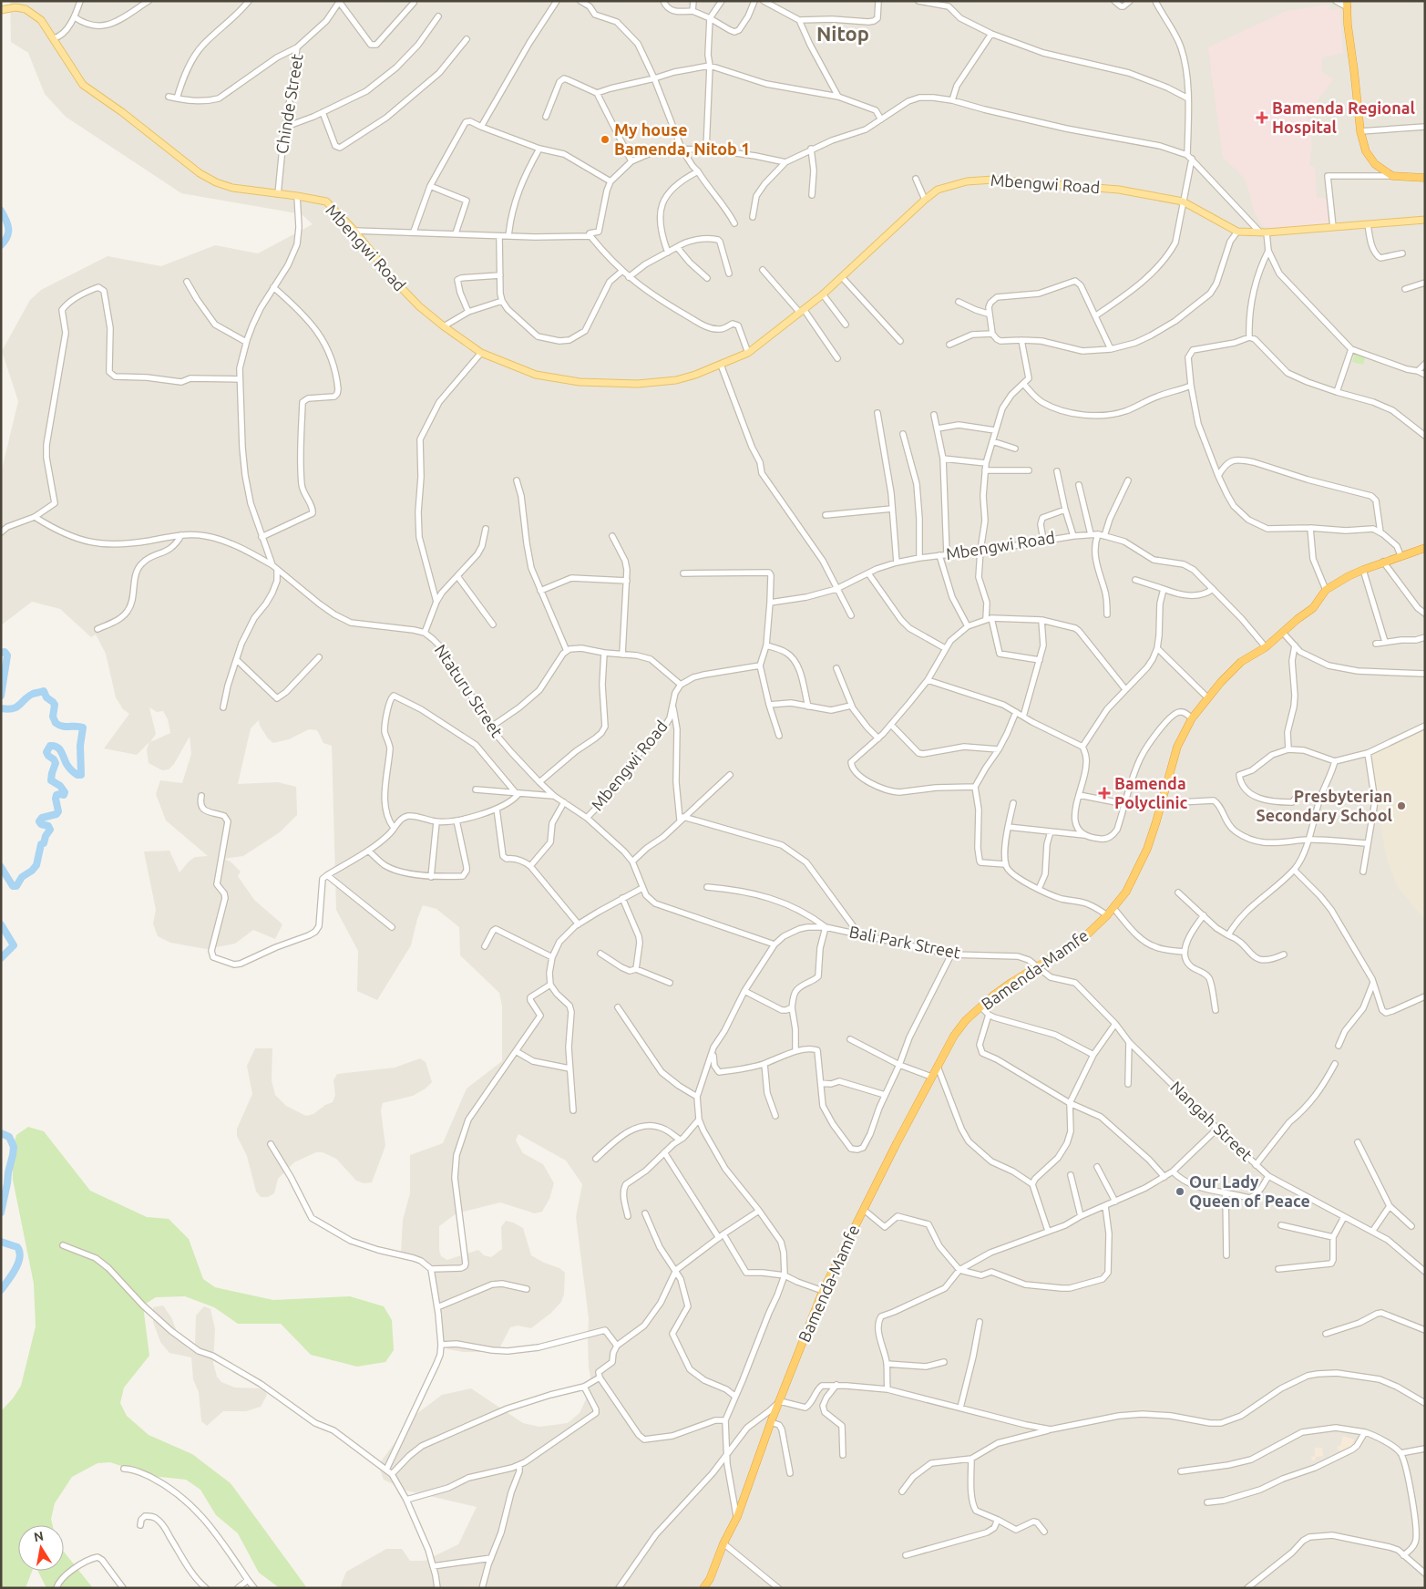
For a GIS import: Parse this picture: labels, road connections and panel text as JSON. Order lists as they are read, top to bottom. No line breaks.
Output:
{"streets":{"highway":["Bamenda-Mamfe"],"main road":["Mbengwi Road"],"street":["Chinde Street","Ntaturu Street","Bali Park Street","Nangah Street"]},"crossings":[["Chinde Street","Mbengwi Road"],["Mbengwi Road","Ntaturu Street"],["Mbengwi Road","Bamenda-Mamfe"],["Ntaturu Street","Bali Park Street"],["Bali Park Street","Bamenda-Mamfe"],["Bali Park Street","Nangah Street"],["Bamenda-Mamfe","Nangah Street"]],"districts":["Nitop"],"places":{"health":["Bamenda Regional Hospital","Bamenda Polyclinic"],"other":["My house Bamenda, Nitob 1","Presbyterian Secondary School","Our Lady Queen of Peace"]},"north":"top"}
